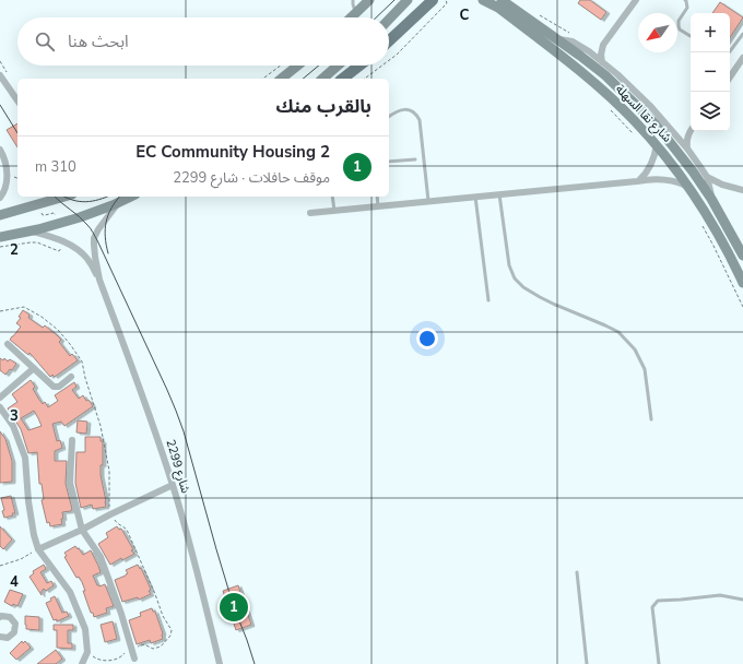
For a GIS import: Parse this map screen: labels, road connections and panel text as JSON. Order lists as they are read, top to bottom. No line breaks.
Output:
{"streets":{"street":["شارع نقا السهلة","شارع 2299"]},"north":"bottom left","page":{"map_buttons":["+","−"],"search":"ابحث هنا","heading":"بالقرب منك","list":[{"mark":"1","name":"EC Community Housing 2","note":"موقف حافلات · شارع 2299","value":"310 m"}],"pins":"1"},"grid":{"columns":["C"],"rows":["2","3","4"]}}
